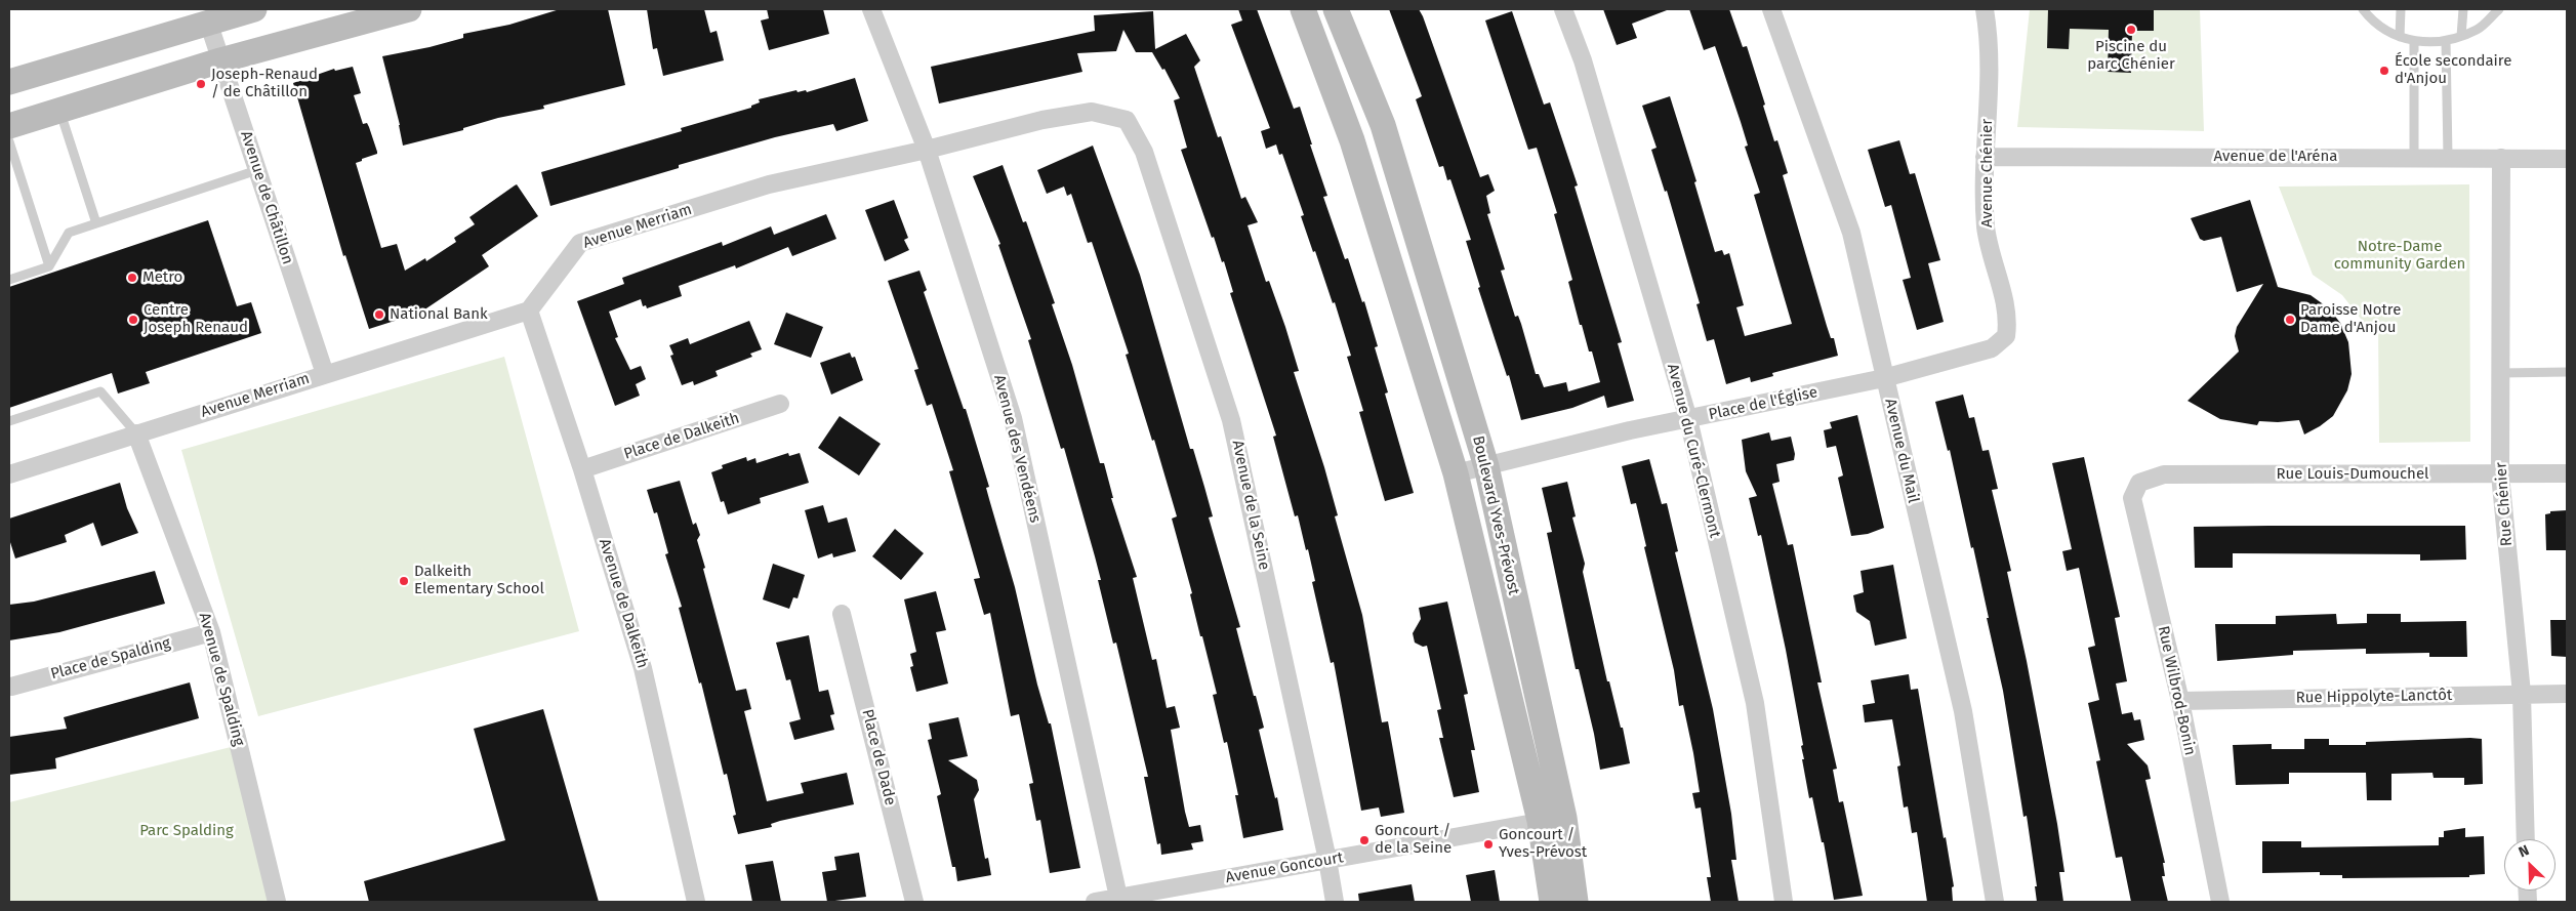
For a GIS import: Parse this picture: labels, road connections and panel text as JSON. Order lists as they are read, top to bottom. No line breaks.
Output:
{"streets":{"street":["Avenue de l'Aréna","Avenue Chénier","Avenue de Châtillon","Avenue Merriam","Place de l'Église","Place de Dalkeith","Avenue des Vendéens","Avenue du Curé-Clermont","Avenue du Mail","Rue Louis-Dumouchel","Rue Chénier","Avenue de la Seine","Boulevard Yves-Prévost","Avenue de Dalkeith","Place de Spalding","Avenue de Spalding","Rue Wilbrod-Bonin","Rue Hippolyte-Lanctôt","Place de Dade","Avenue Goncourt"]},"crossings":[["Avenue de l'Aréna","Avenue Chénier"],["Avenue de l'Aréna","Rue Chénier"],["Avenue Chénier","Place de l'Église"],["Avenue de Châtillon","Avenue Merriam"],["Avenue Merriam","Avenue des Vendéens"],["Avenue Merriam","Avenue de la Seine"],["Avenue Merriam","Avenue de Dalkeith"],["Avenue Merriam","Avenue de Spalding"],["Place de l'Église","Avenue du Curé-Clermont"],["Place de l'Église","Avenue du Mail"],["Place de l'Église","Boulevard Yves-Prévost"],["Place de Dalkeith","Avenue de Dalkeith"],["Avenue des Vendéens","Avenue Goncourt"],["Rue Louis-Dumouchel","Rue Chénier"],["Rue Louis-Dumouchel","Rue Wilbrod-Bonin"],["Rue Chénier","Rue Hippolyte-Lanctôt"],["Avenue de la Seine","Avenue Goncourt"],["Boulevard Yves-Prévost","Avenue Goncourt"],["Place de Spalding","Avenue de Spalding"],["Rue Wilbrod-Bonin","Rue Hippolyte-Lanctôt"]],"parks":["Notre-Dame community Garden","Parc Spalding"],"places":["Piscine du parc Chénier","École secondaire d'Anjou","Joseph-Renaud / de Châtillon","Metro","National Bank","Centre Joseph Renaud","Paroisse Notre Dame d'Anjou","Dalkeith Elementary School","Goncourt / de la Seine","Goncourt / Yves-Prévost"],"north":"top left"}
